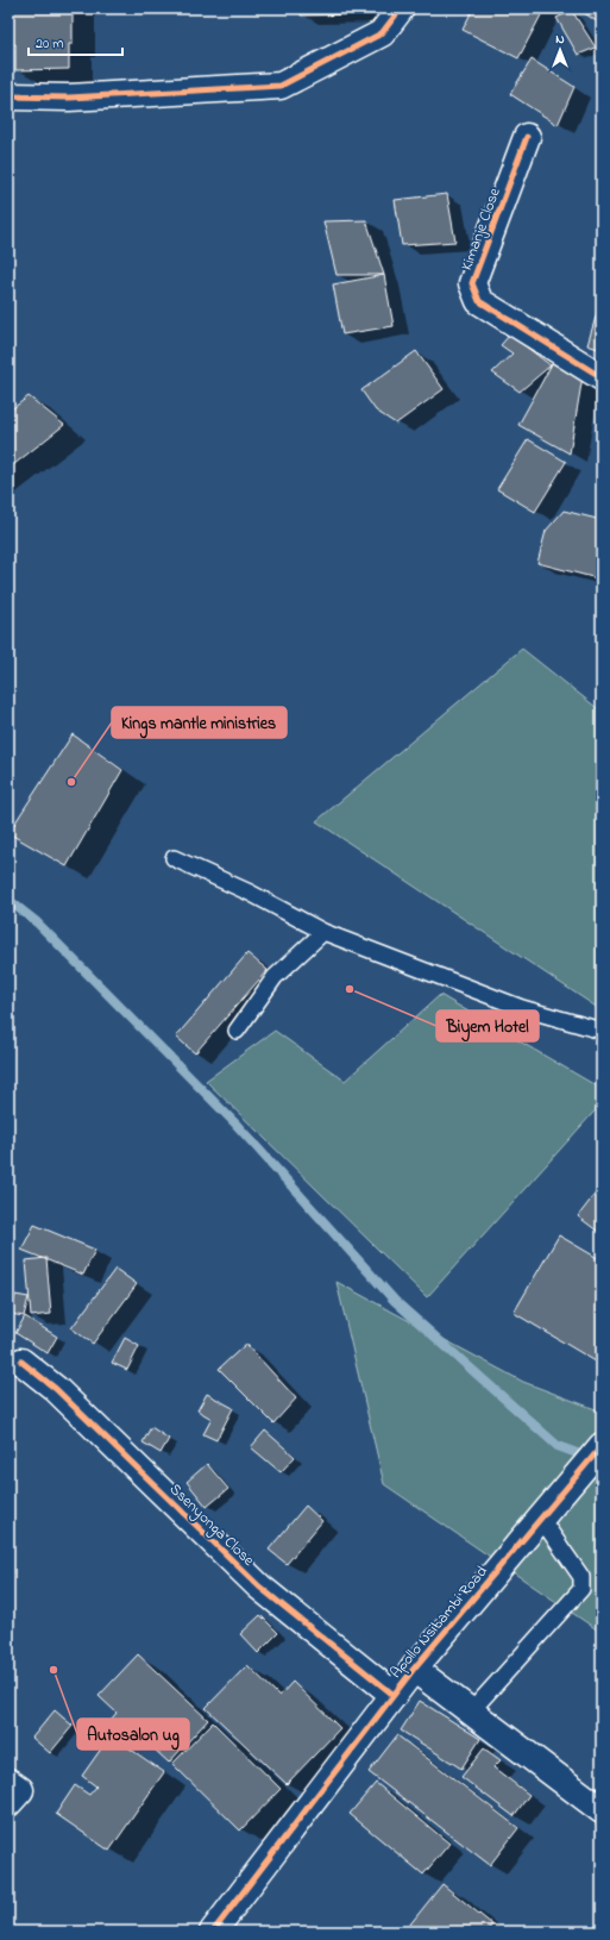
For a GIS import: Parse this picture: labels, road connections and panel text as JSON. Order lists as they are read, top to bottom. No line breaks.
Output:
{"streets":{"street":["Kimanje Close","Ssenyonga Close","Apollo Nsibambi Road"]},"crossings":[["Ssenyonga Close","Apollo Nsibambi Road"]],"places":["Kings mantle ministries","Biyem Hotel","Autosalon ug"],"scale_bar":"20 m","north":"top"}
